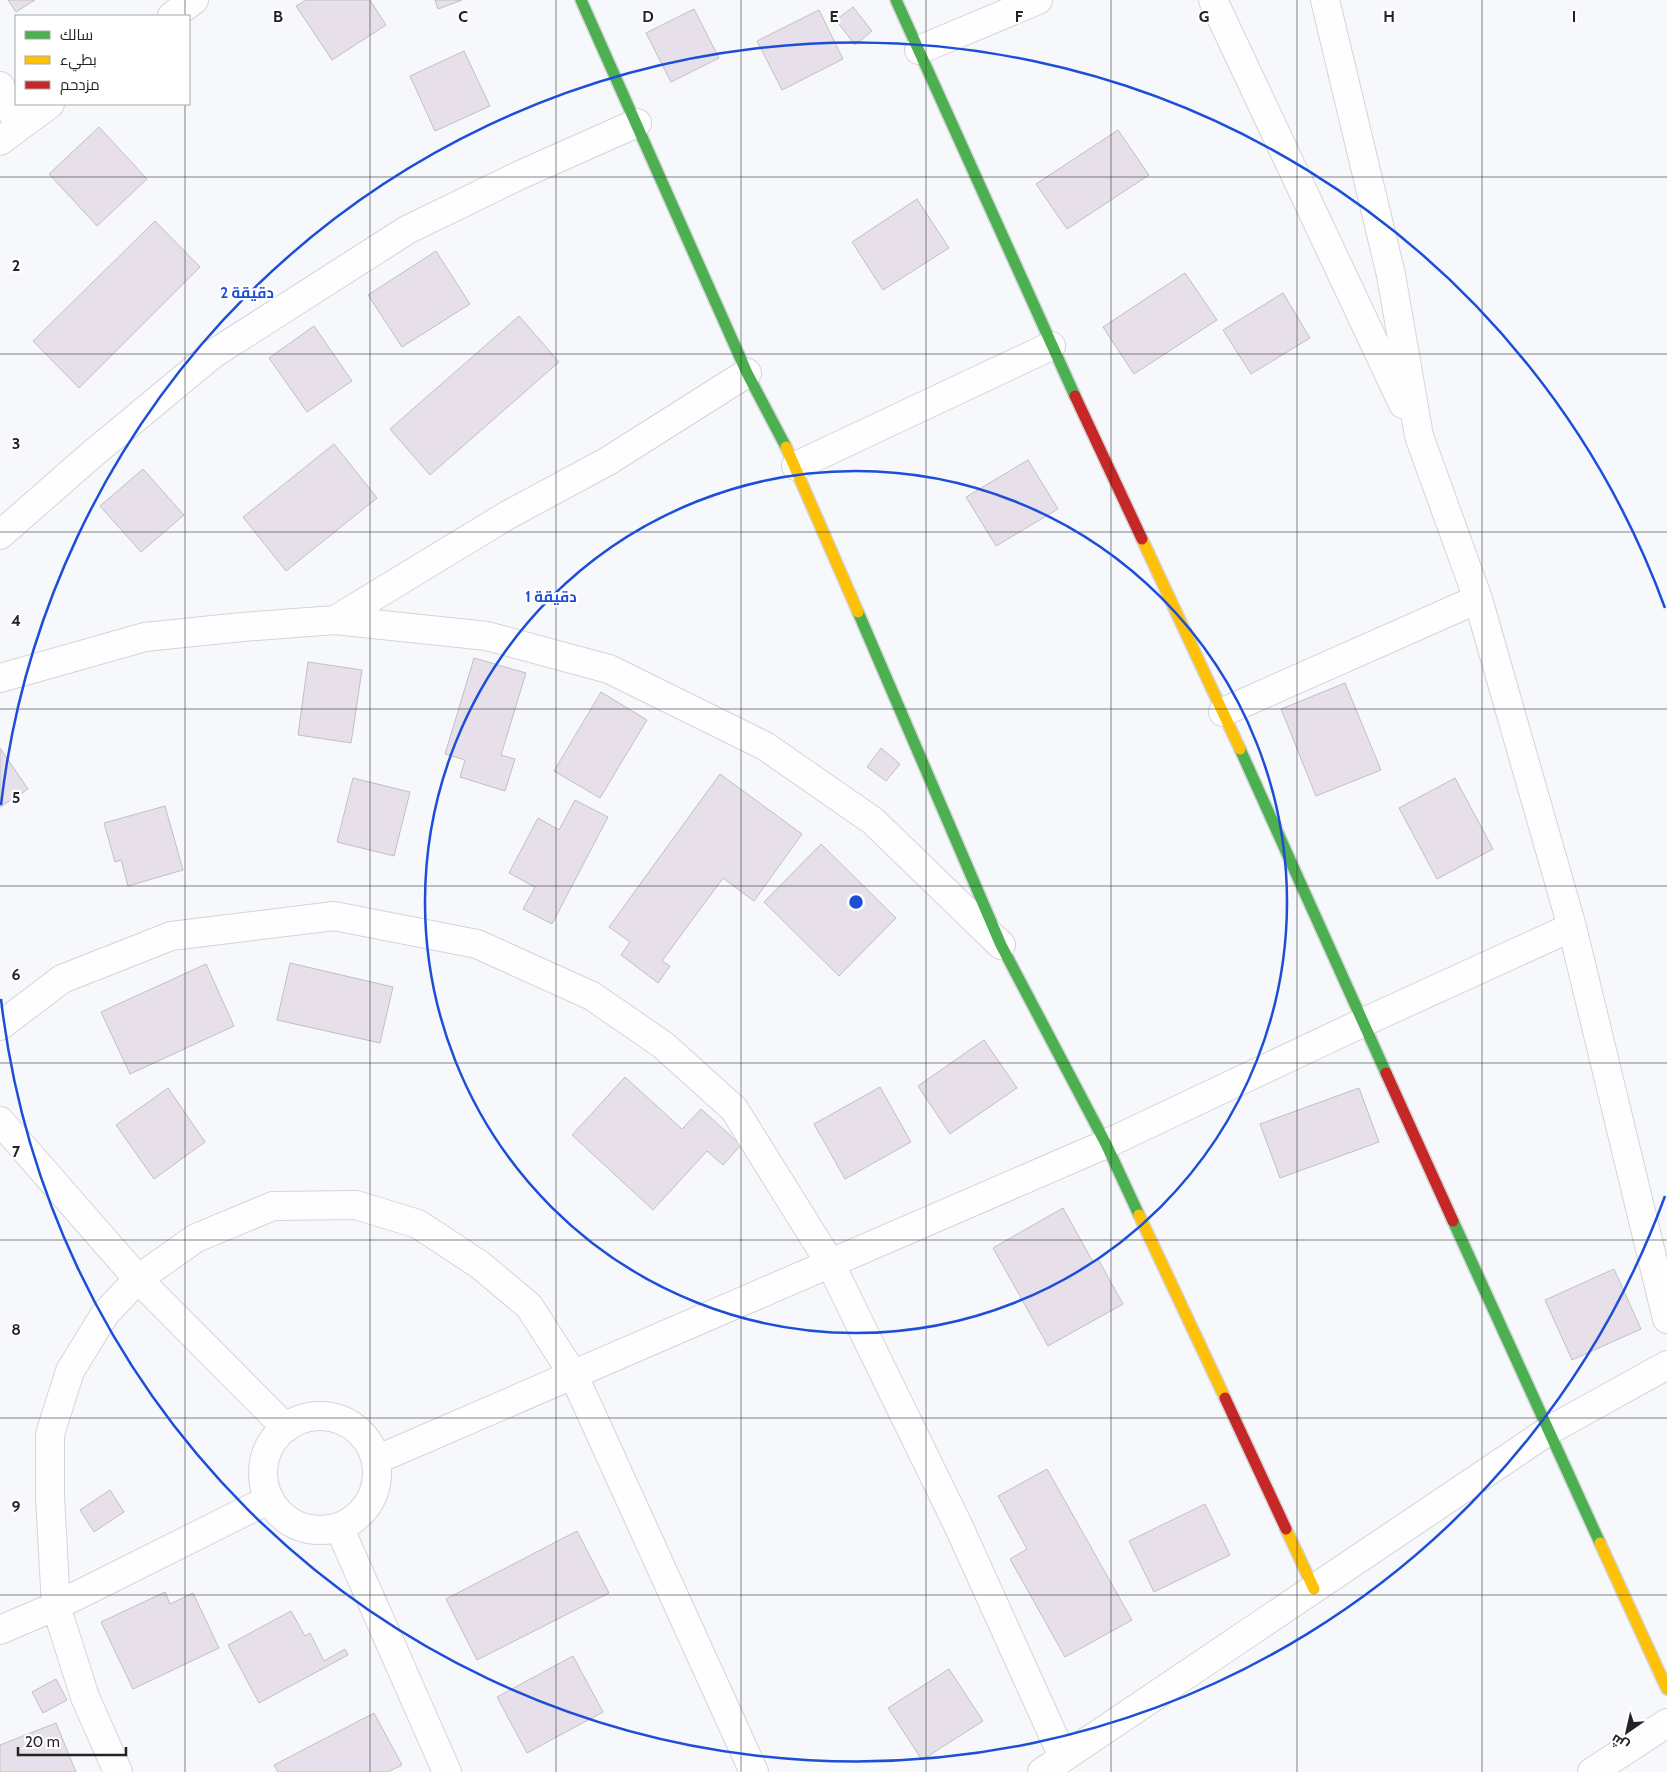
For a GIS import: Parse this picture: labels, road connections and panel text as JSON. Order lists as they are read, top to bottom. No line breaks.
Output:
{"legend":["سالك","بطيء","مزدحم"],"scale_bar":"20 m","north":"bottom left","grid":{"columns":["B","C","D","E","F","G","H","I"],"rows":["2","3","4","5","6","7","8","9"]},"rings":["2 دقيقة","1 دقيقة"]}
